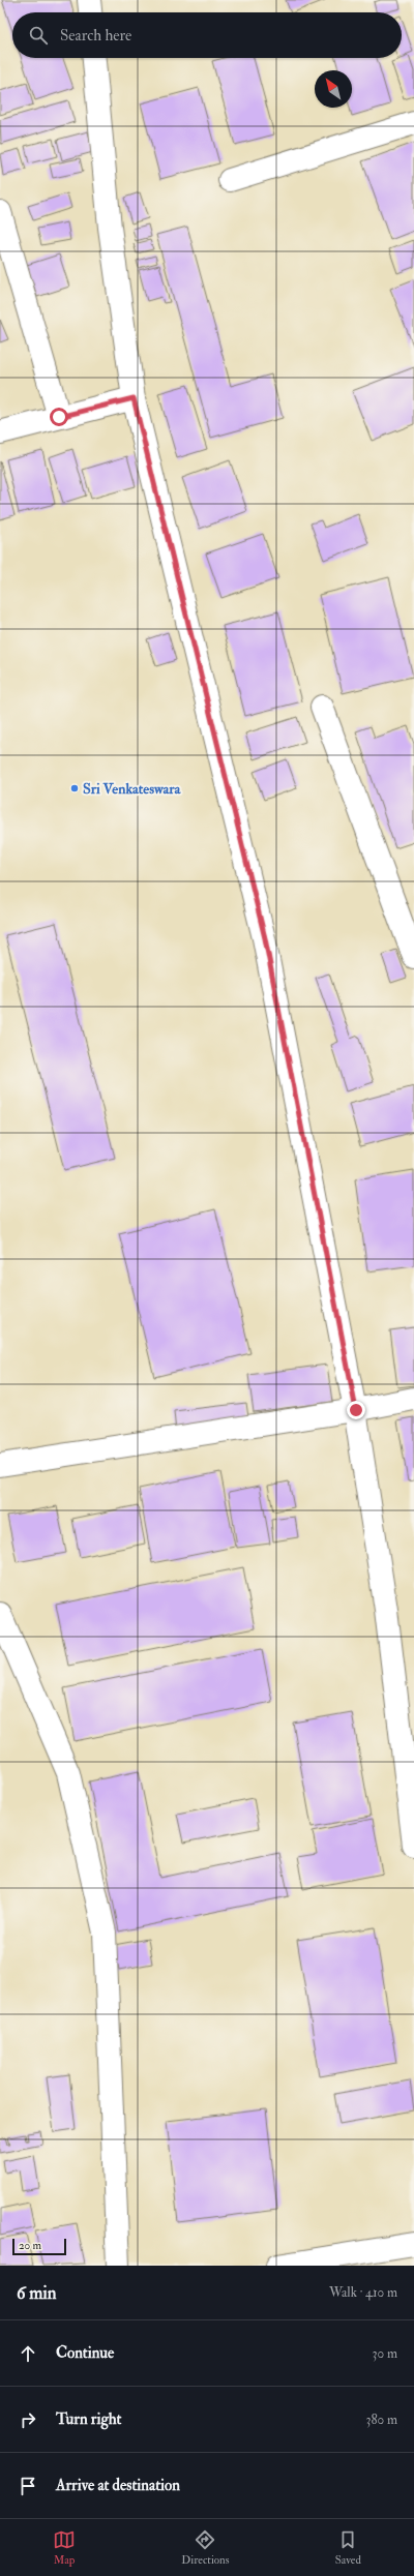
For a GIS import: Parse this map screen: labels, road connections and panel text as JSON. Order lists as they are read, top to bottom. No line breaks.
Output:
{"places":["Sri Venkateswara"],"scale_bar":"20 m","north":"top left","page":{"search":"Search here","scale":"20 m","heading":["6 min","Walk · 410 m"],"list":[["Continue","30 m"],["Turn right","380 m"],"Arrive at destination"],"nav":["Map","Directions","Saved"]}}
